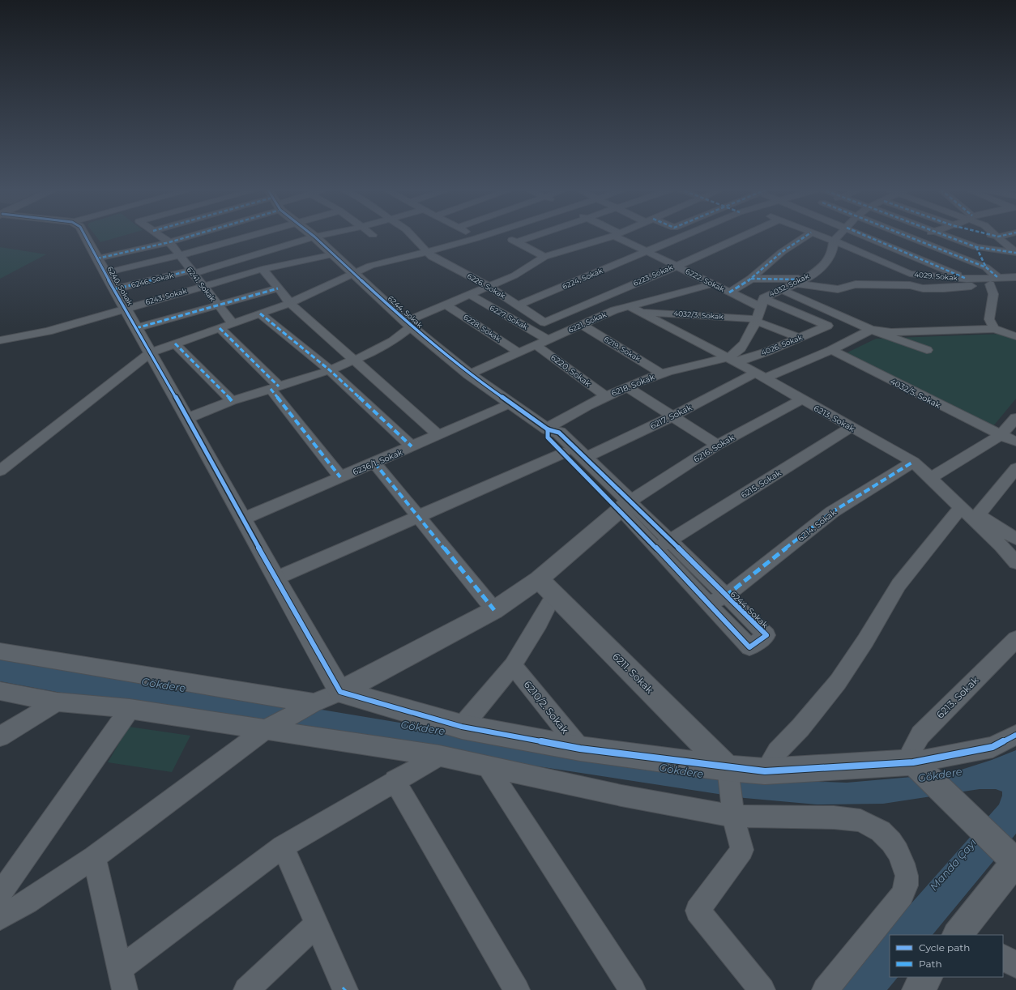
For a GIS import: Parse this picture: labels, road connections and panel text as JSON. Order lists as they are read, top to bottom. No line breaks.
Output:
{"streets":{"street":["6223. Sokak","4029. Sokak","6224. Sokak","6246. Sokak","6222. Sokak","6241. Sokak","4032. Sokak","6240. Sokak","6226. Sokak","6243. Sokak","6244. Sokak","4032/3. Sokak","6227. Sokak","6221. Sokak","6228. Sokak","4026. Sokak","6219. Sokak","6220. Sokak","6218. Sokak","4032/5. Sokak","6217. Sokak","6213. Sokak","6216. Sokak","6236/1. Sokak","6215. Sokak","6214. Sokak","6211. Sokak","6210/2. Sokak"]},"crossings":[["6223. Sokak","6222. Sokak"],["6223. Sokak","6226. Sokak"],["4029. Sokak","4032. Sokak"],["6224. Sokak","6222. Sokak"],["6224. Sokak","6226. Sokak"],["6246. Sokak","6241. Sokak"],["6246. Sokak","6240. Sokak"],["6246. Sokak","6244. Sokak"],["6222. Sokak","4032. Sokak"],["6222. Sokak","6221. Sokak"],["6222. Sokak","4026. Sokak"],["6241. Sokak","6243. Sokak"],["6240. Sokak","6243. Sokak"],["6240. Sokak","6236/1. Sokak"],["6243. Sokak","6244. Sokak"],["6244. Sokak","6221. Sokak"],["6244. Sokak","6218. Sokak"],["6244. Sokak","6217. Sokak"],["6244. Sokak","6216. Sokak"],["6244. Sokak","6236/1. Sokak"],["6244. Sokak","6215. Sokak"],["6244. Sokak","6214. Sokak"],["4032/3. Sokak","4026. Sokak"],["4032/3. Sokak","6213. Sokak"],["6227. Sokak","6221. Sokak"],["6221. Sokak","6228. Sokak"],["6221. Sokak","6219. Sokak"],["6221. Sokak","6220. Sokak"],["6221. Sokak","6213. Sokak"],["4026. Sokak","6218. Sokak"],["4026. Sokak","6213. Sokak"],["6219. Sokak","6218. Sokak"],["6220. Sokak","6218. Sokak"],["6218. Sokak","6213. Sokak"],["6217. Sokak","6213. Sokak"],["6213. Sokak","6216. Sokak"],["6213. Sokak","6215. Sokak"],["6213. Sokak","6214. Sokak"]],"water":["Gökdere","Manda Çayı"],"legend":["Cycle path","Path"]}
